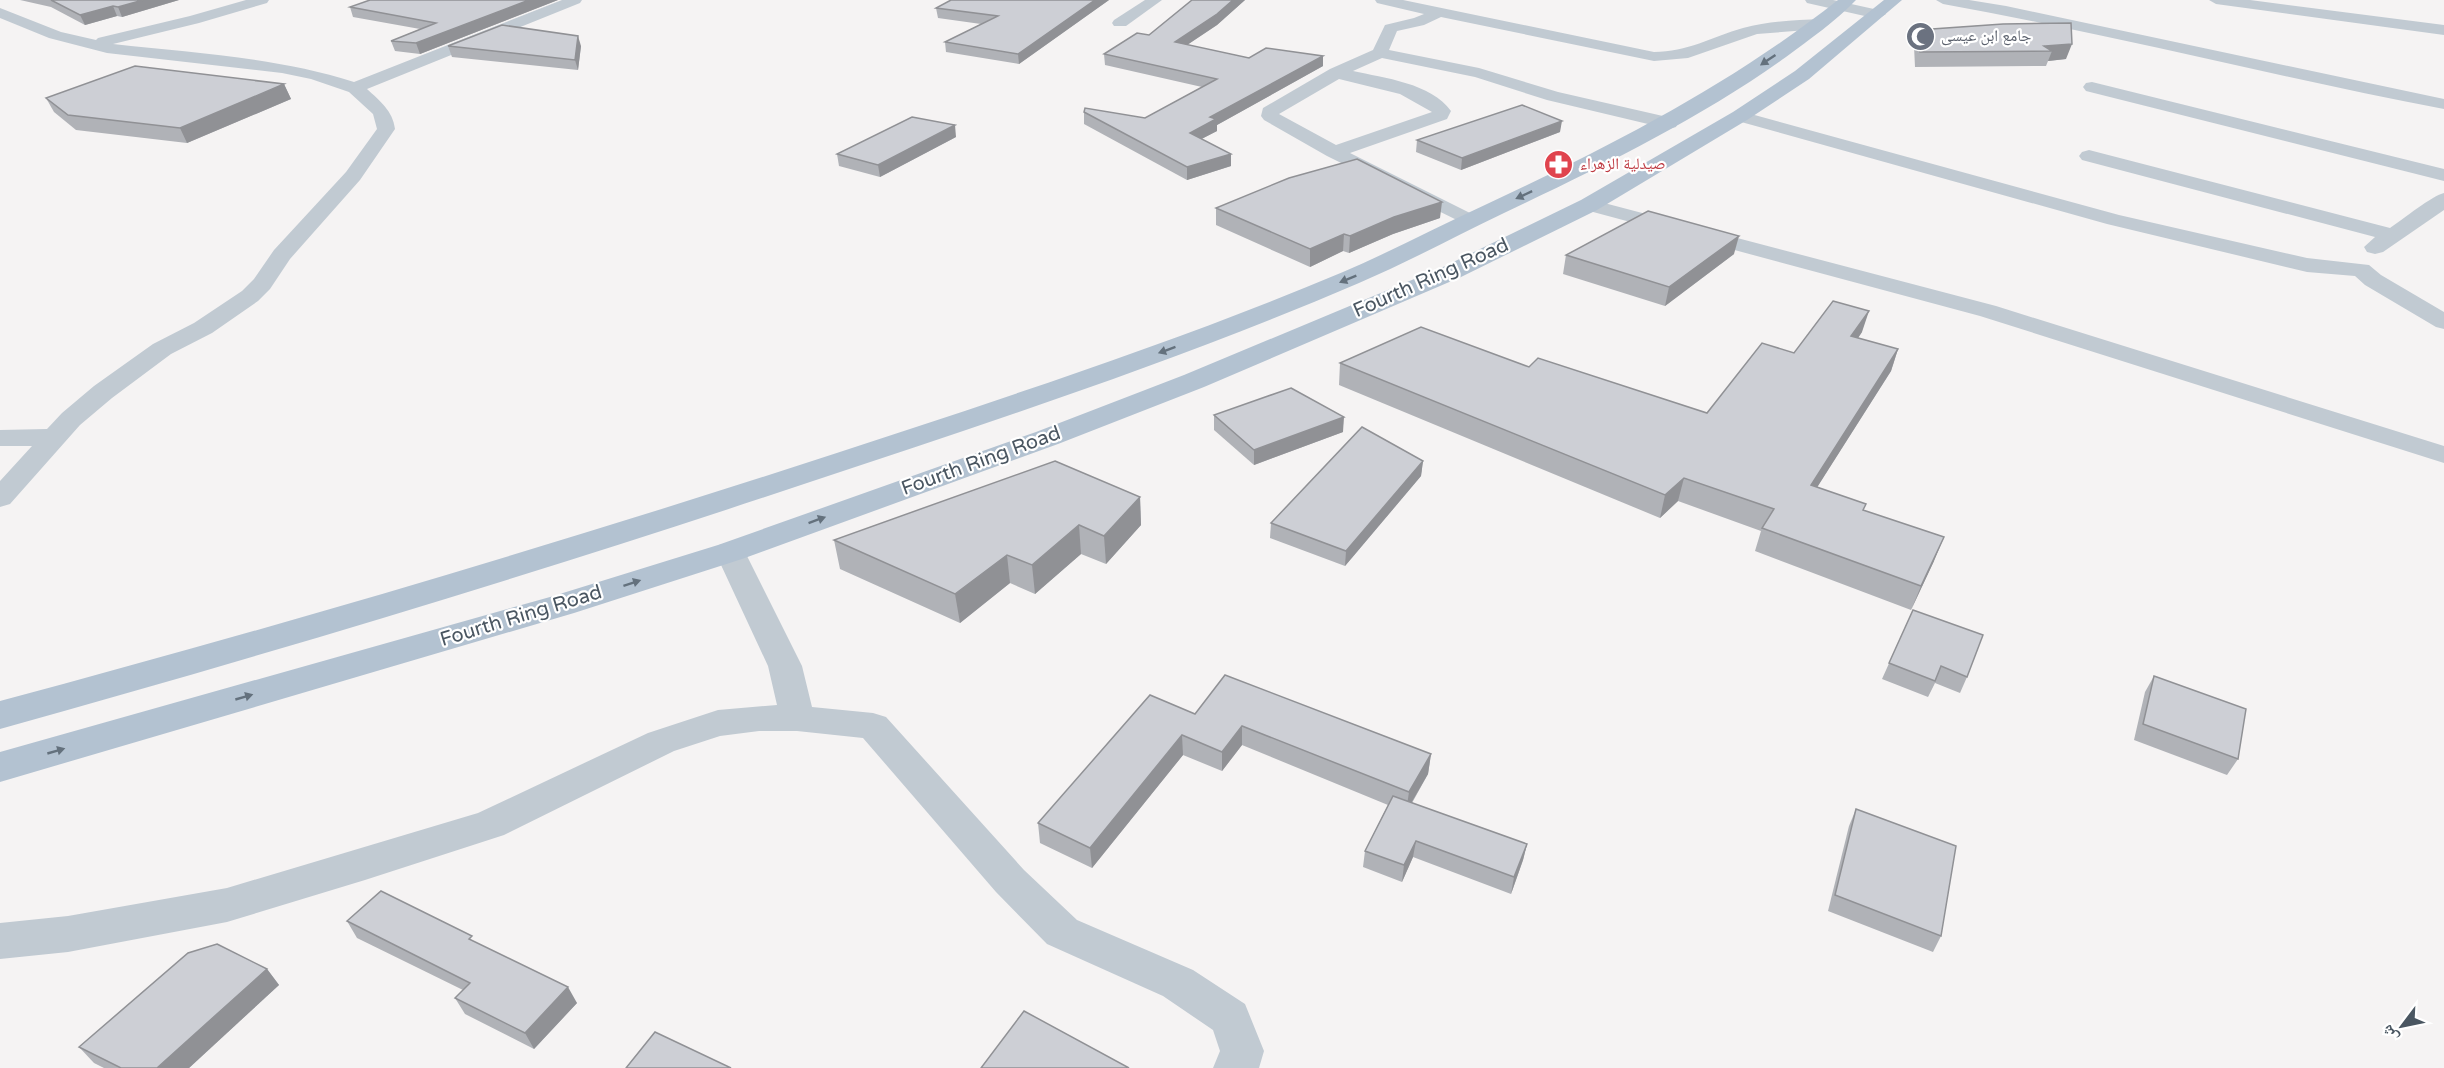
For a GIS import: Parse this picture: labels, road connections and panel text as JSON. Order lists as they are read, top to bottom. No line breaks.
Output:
{"streets":{"main road":["Fourth Ring Road"]},"places":{"mosque":["جامع ابن عيسى"],"pharmacy":["صيدلية الزهراء"]},"north":"bottom left"}
